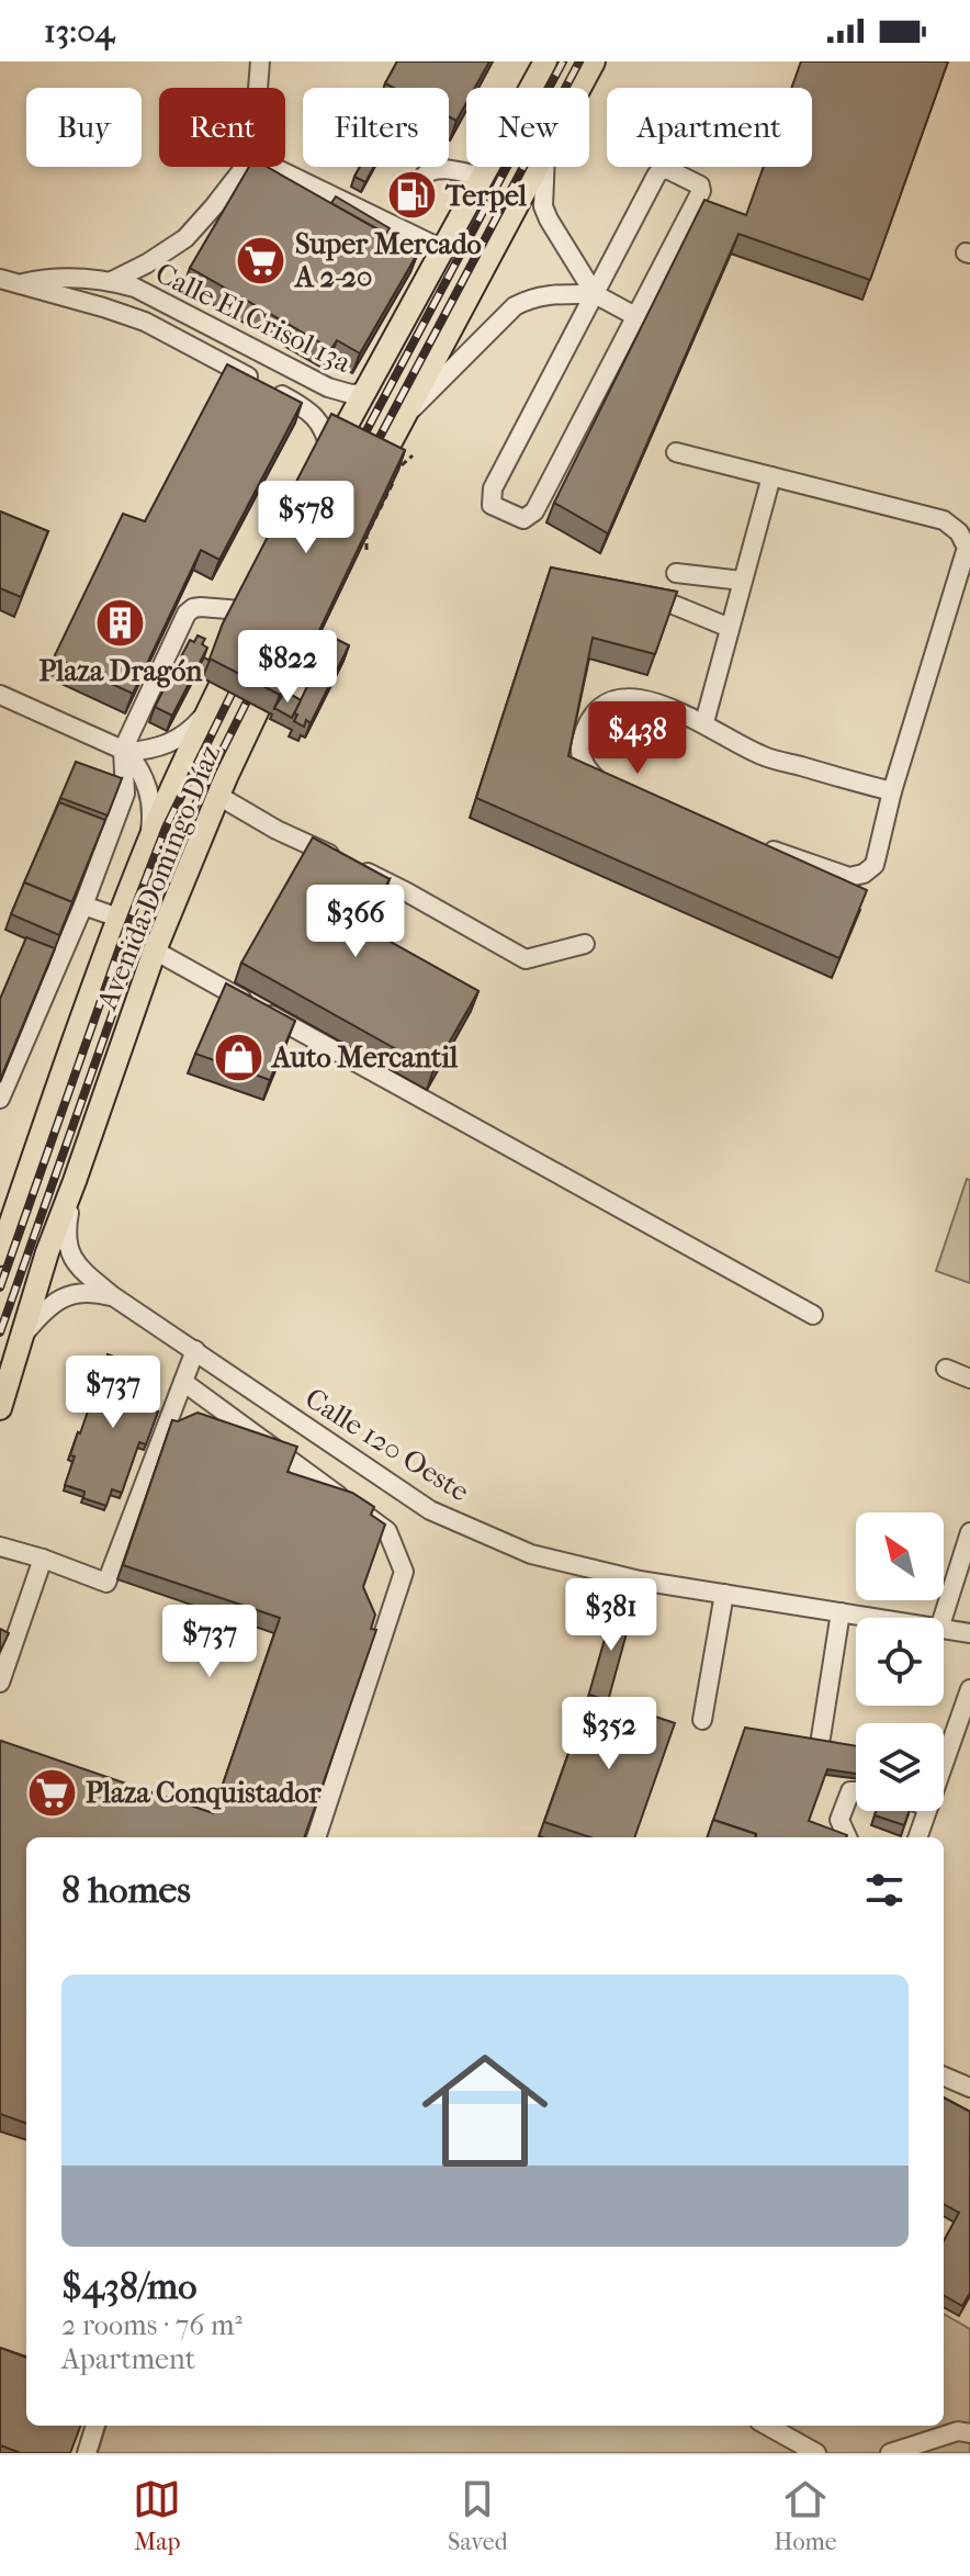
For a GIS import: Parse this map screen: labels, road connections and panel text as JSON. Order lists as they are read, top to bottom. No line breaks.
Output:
{"streets":{"main road":["Avenida Domingo Díaz"],"street":["Calle El Crisol 13a","Calle 120 Oeste"]},"crossings":[["Avenida Domingo Díaz","Calle 120 Oeste"]],"places":{"fuel station":["Terpel"],"supermarket":["Super Mercado A 2-20","Plaza Conquistador"],"building":["Plaza Dragón"],"shop":["Auto Mercantil"]},"north":"top left","page":{"status":"13:04","chip":["Buy","Rent","Filters","New","Apartment"],"price":["$578","$822","$438","$366","$737","$381","$737","$352"],"heading":"8 homes","list":[{"name":"$438/mo","note":"2 rooms · 76 m² · Apartment"}],"tabs":["Map","Saved","Home"]}}
